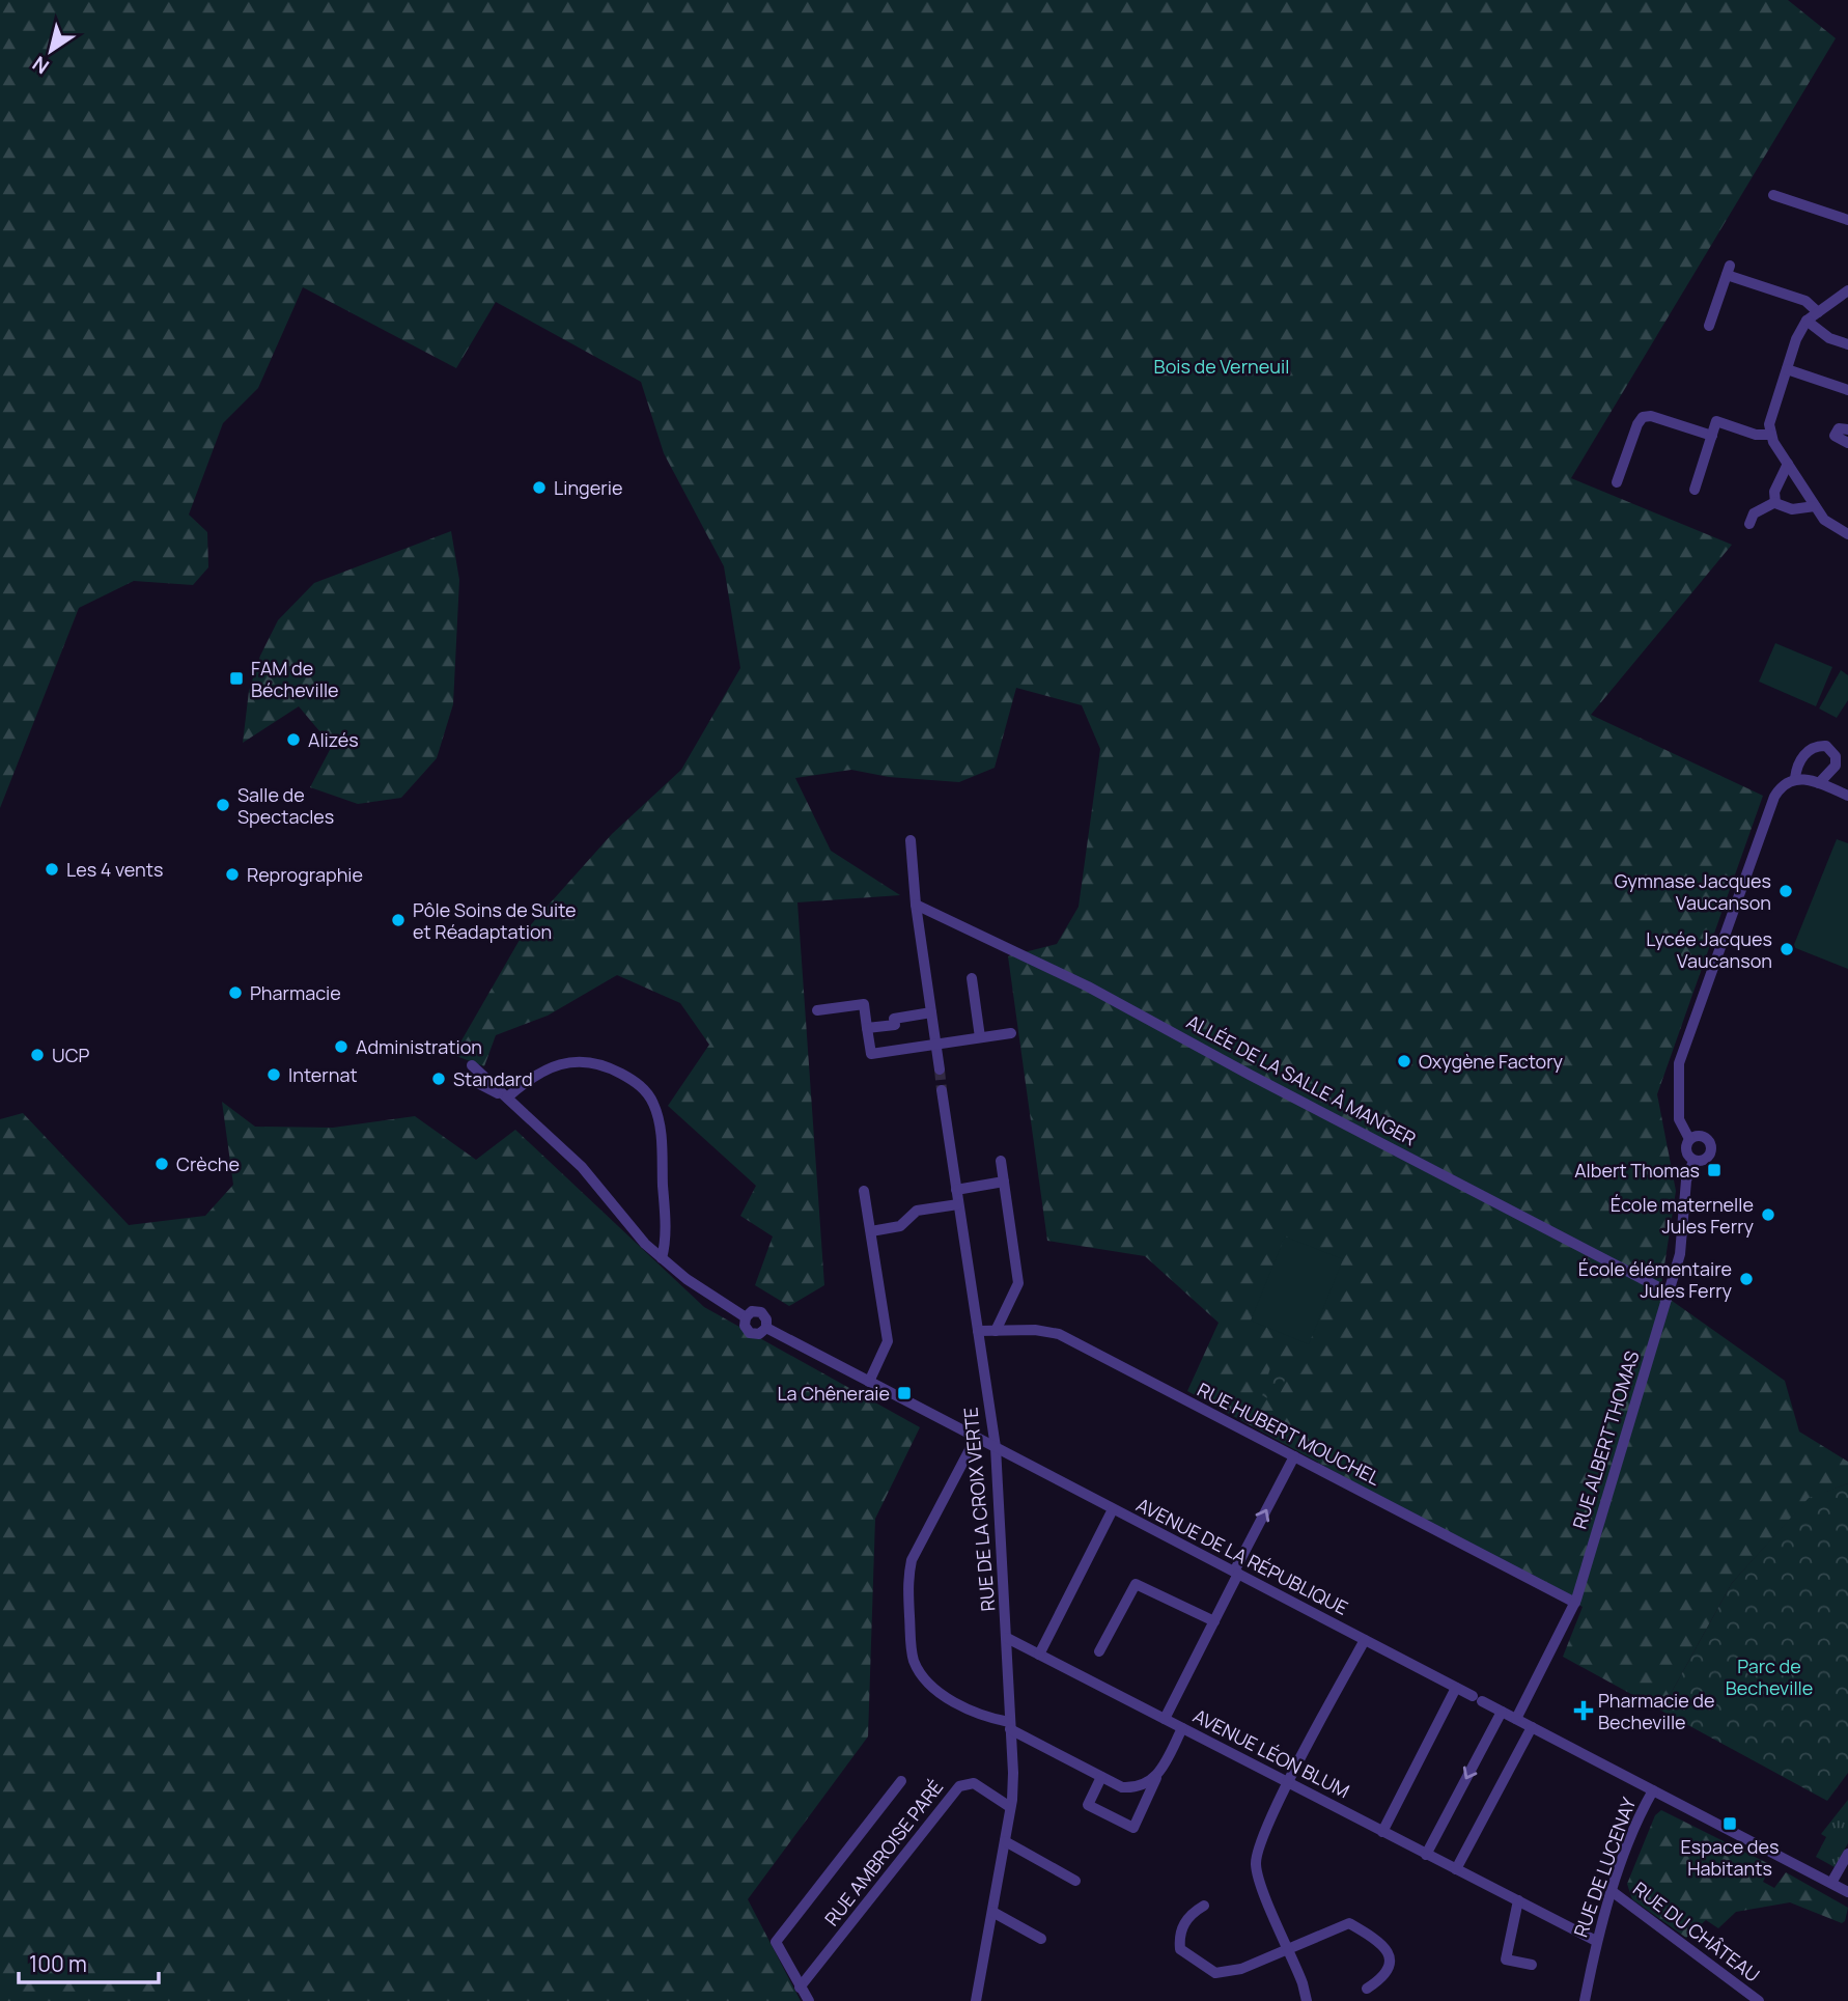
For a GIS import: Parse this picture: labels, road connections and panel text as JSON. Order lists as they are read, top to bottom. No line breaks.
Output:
{"streets":{"street":["ALLÉE DE LA SALLE À MANGER","RUE HUBERT MOUCHEL","RUE ALBERT THOMAS","RUE DE LA CROIX VERTE","AVENUE DE LA RÉPUBLIQUE","AVENUE LÉON BLUM","RUE AMBROISE PARÉ","RUE DE LUCENAY","RUE DU CHÂTEAU"]},"crossings":[["ALLÉE DE LA SALLE À MANGER","RUE ALBERT THOMAS"],["RUE HUBERT MOUCHEL","RUE ALBERT THOMAS"],["RUE HUBERT MOUCHEL","RUE DE LA CROIX VERTE"],["RUE ALBERT THOMAS","AVENUE DE LA RÉPUBLIQUE"],["RUE DE LA CROIX VERTE","AVENUE DE LA RÉPUBLIQUE"],["RUE DE LA CROIX VERTE","AVENUE LÉON BLUM"],["RUE DE LA CROIX VERTE","RUE AMBROISE PARÉ"],["AVENUE DE LA RÉPUBLIQUE","RUE DE LUCENAY"],["AVENUE LÉON BLUM","RUE DE LUCENAY"],["RUE DE LUCENAY","RUE DU CHÂTEAU"]],"parks":["Bois de Verneuil","Parc de Becheville"],"places":{"other":["Lingerie","Alizés","Salle de Spectacles","Les 4 vents","Reprographie","Gymnase Jacques Vaucanson","Pôle Soins de Suite et Réadaptation","Lycée Jacques Vaucanson","Pharmacie","Administration","UCP","Oxygène Factory","Internat","Standard","Crèche","École maternelle Jules Ferry","École élémentaire Jules Ferry"],"transit":["FAM de Bécheville","Albert Thomas","La Chêneraie","Espace des Habitants"],"health":["Pharmacie de Becheville"]},"scale_bar":"100 m","north":"bottom left"}
